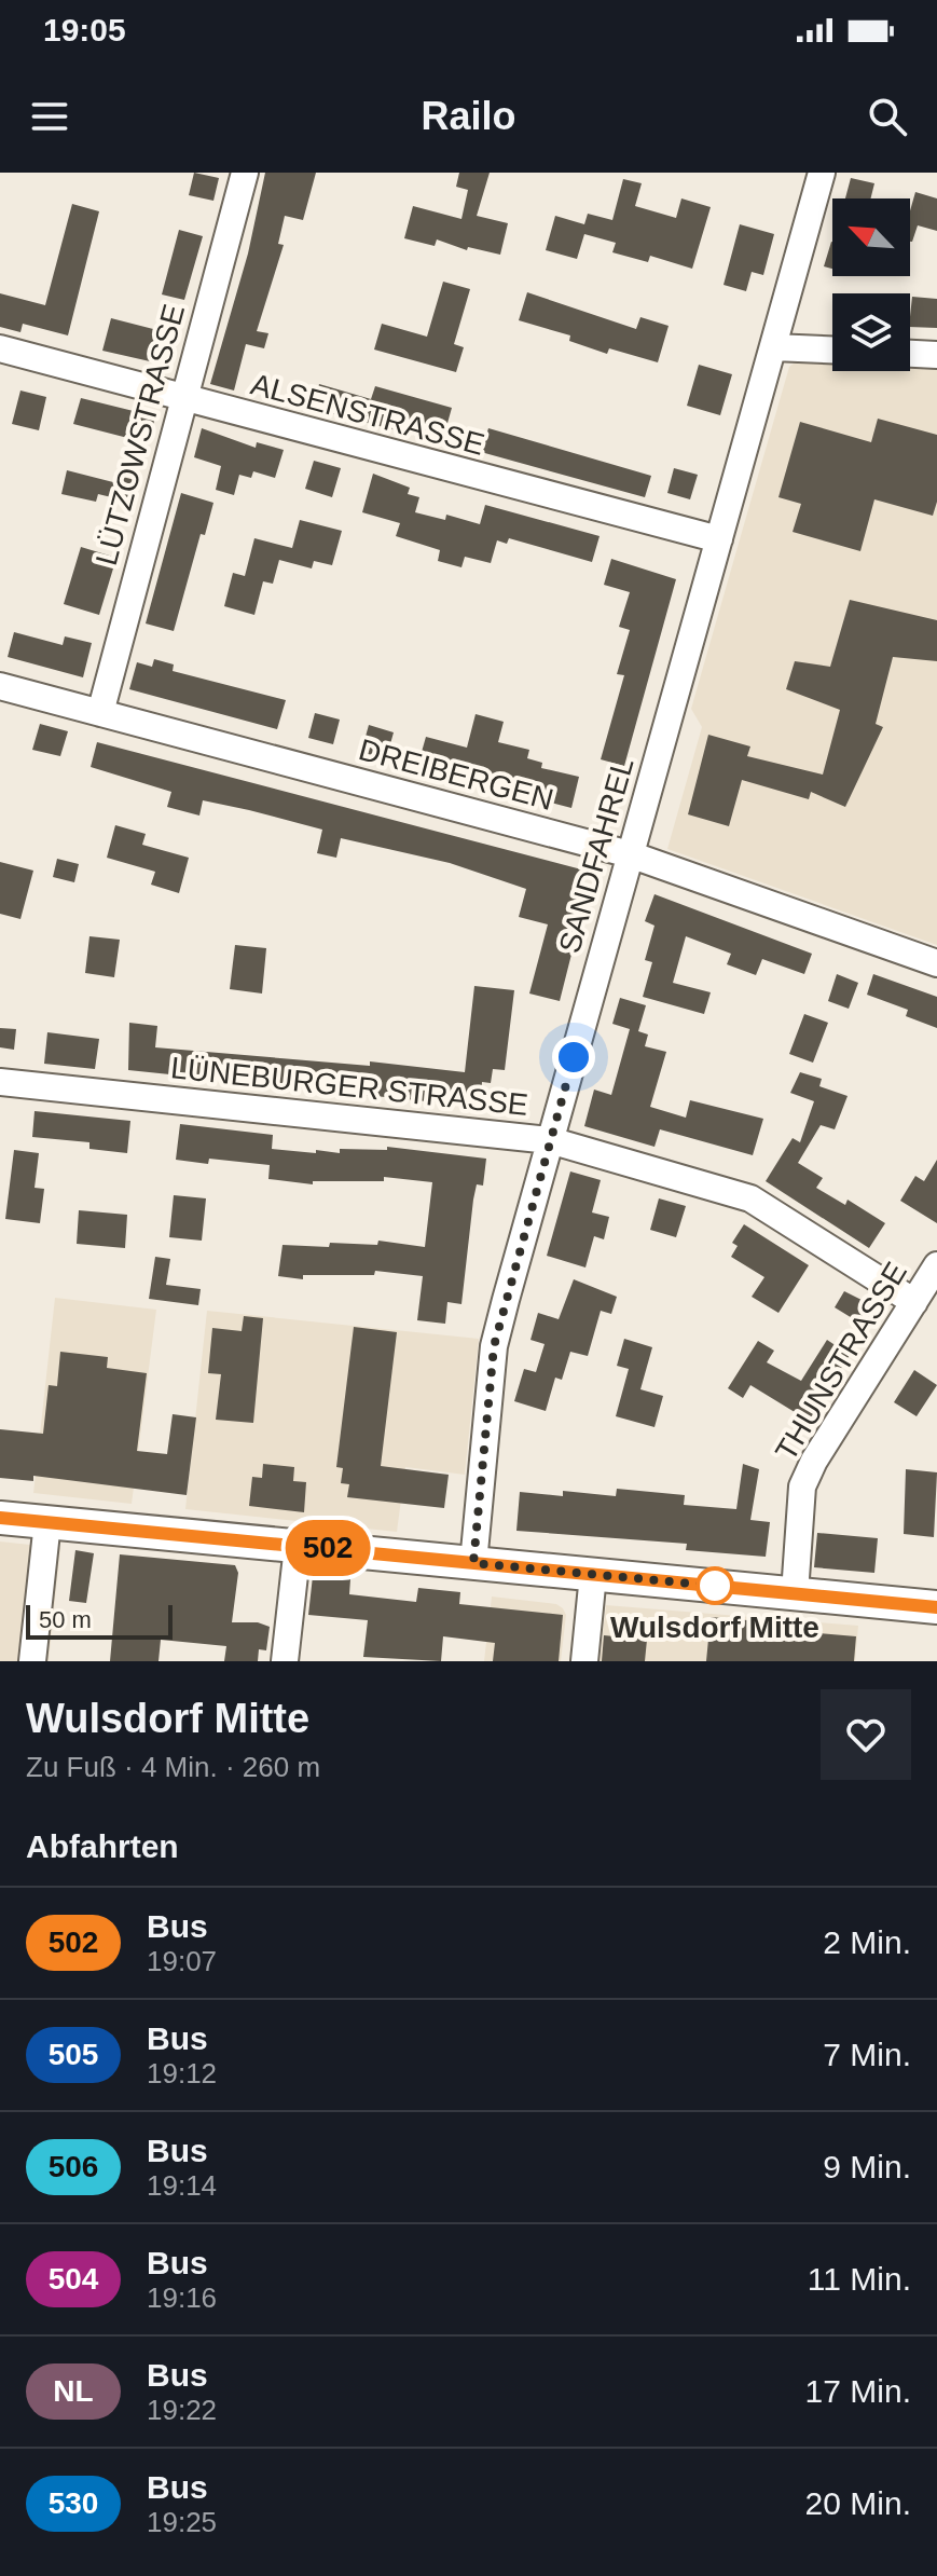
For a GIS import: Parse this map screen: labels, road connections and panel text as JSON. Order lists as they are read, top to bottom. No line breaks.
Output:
{"streets":{"street":["ALSENSTRASSE","LÜTZOWSTRASSE","DREIBERGEN","SANDFAHREL","LÜNEBURGER STRASSE","THUNSTRASSE"]},"crossings":[["ALSENSTRASSE","LÜTZOWSTRASSE"],["ALSENSTRASSE","SANDFAHREL"],["LÜTZOWSTRASSE","DREIBERGEN"],["DREIBERGEN","SANDFAHREL"],["SANDFAHREL","LÜNEBURGER STRASSE"],["LÜNEBURGER STRASSE","THUNSTRASSE"]],"places":["Wulsdorf Mitte"],"lines":["bus line 502"],"scale_bar":"50 m","north":"top left","page":{"status":"19:05","header":"Railo","on_map":"502","scale":"50 m","heading":[["Wulsdorf Mitte","Zu Fuß · 4 Min. · 260 m"],"Abfahrten"],"list":[{"mark":"502","name":"Bus","note":"19:07","value":"2 Min."},{"mark":"505","name":"Bus","note":"19:12","value":"7 Min."},{"mark":"506","name":"Bus","note":"19:14","value":"9 Min."},{"mark":"504","name":"Bus","note":"19:16","value":"11 Min."},{"mark":"NL","name":"Bus","note":"19:22","value":"17 Min."},{"mark":"530","name":"Bus","note":"19:25","value":"20 Min."}]}}
